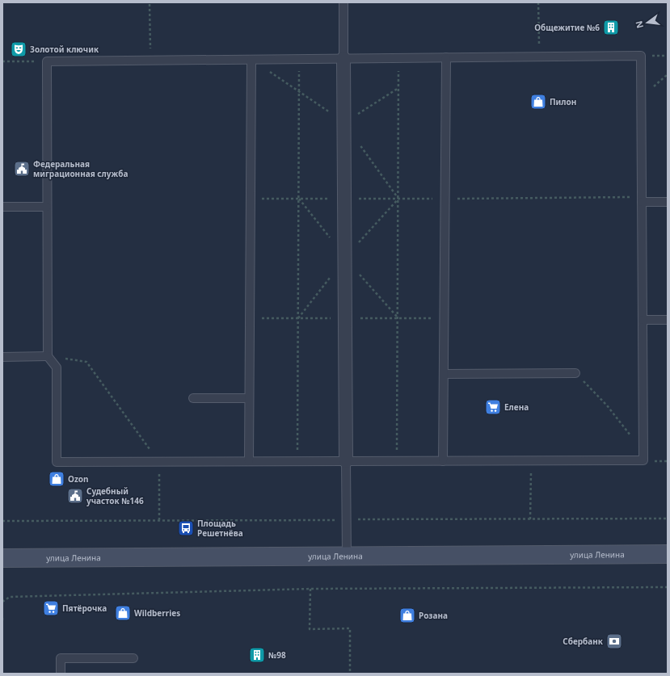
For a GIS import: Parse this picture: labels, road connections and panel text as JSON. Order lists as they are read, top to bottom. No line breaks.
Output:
{"streets":{"main road":["улица Ленина"]},"places":{"building":["Общежитие №6","№98"],"theatre":["Золотой ключик"],"shop":["Пилон","Ozon","Wildberries","Розана"],"public building":["Федеральная миграционная служба","Судебный участок №146"],"supermarket":["Елена","Пятёрочка"],"bus stop":["Площадь Решетнёва"],"bank":["Сбербанк"]},"north":"left"}
